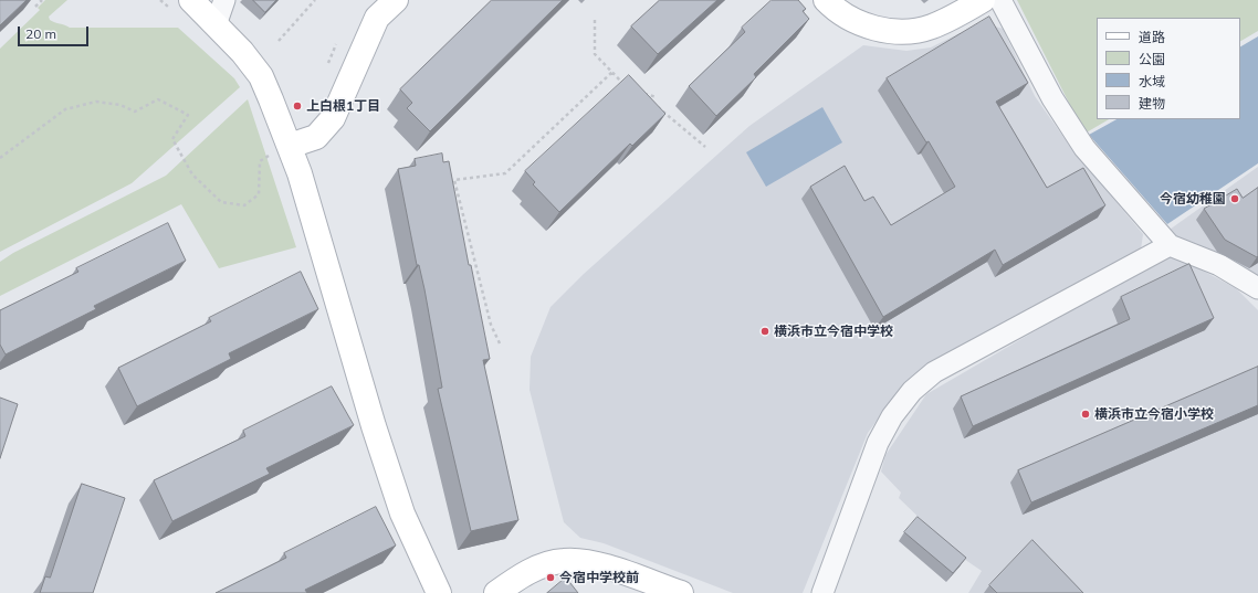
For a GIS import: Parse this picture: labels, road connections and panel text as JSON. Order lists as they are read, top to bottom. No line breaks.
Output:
{"places":["上白根1丁目","今宿幼稚園","横浜市立今宿中学校","横浜市立今宿小学校","今宿中学校前"],"legend":["道路","公園","水域","建物"],"scale_bar":"20 m"}
